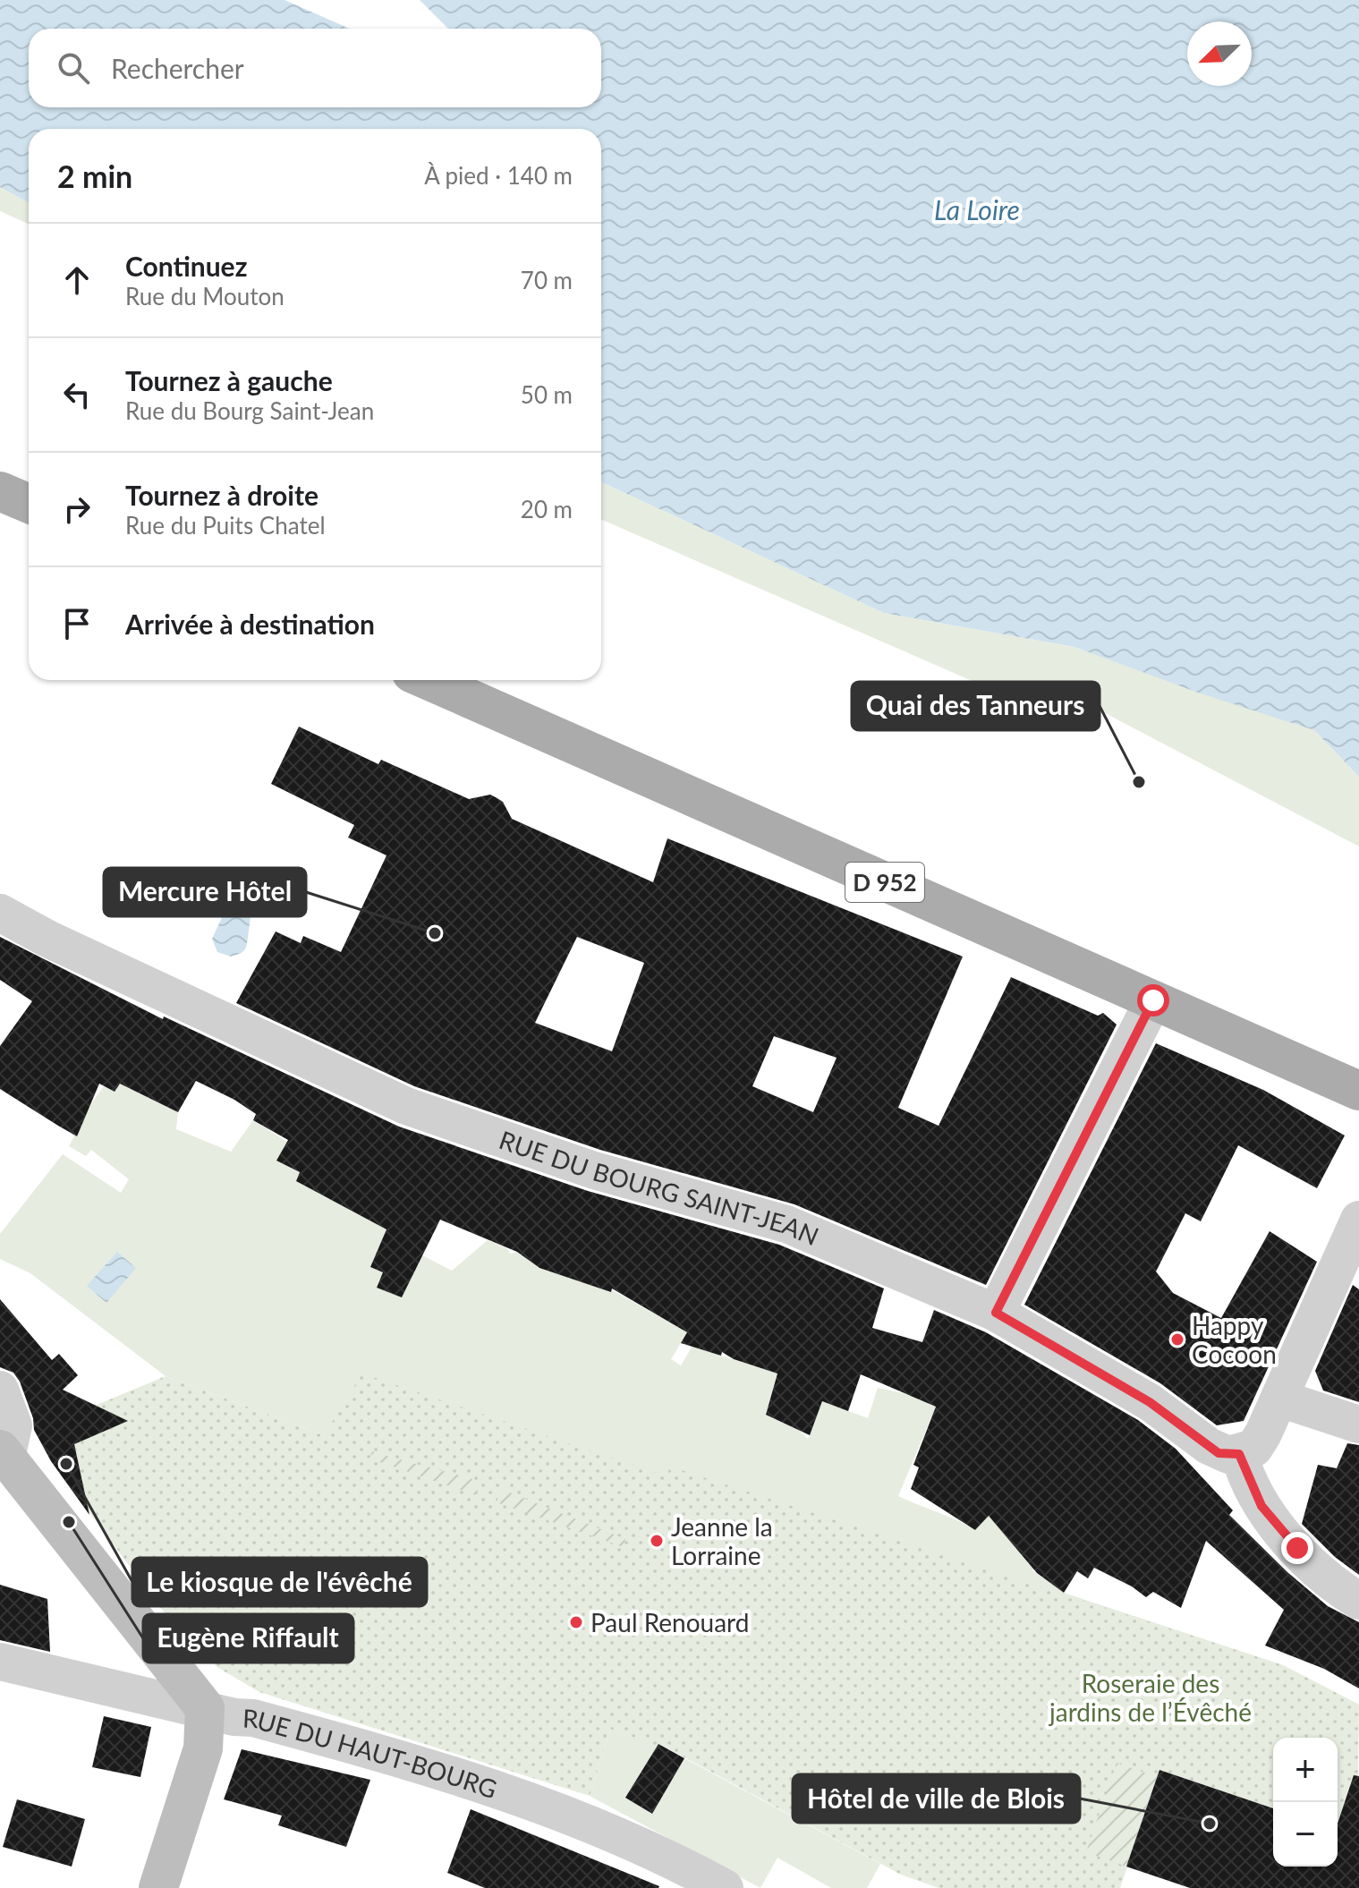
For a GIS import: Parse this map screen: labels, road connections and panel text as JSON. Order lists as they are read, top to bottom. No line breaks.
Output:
{"streets":{"main road":["D 952"],"street":["RUE DU BOURG SAINT-JEAN","RUE DU HAUT-BOURG"]},"water":["La Loire"],"parks":["Roseraie des jardins de l’Évêché"],"places":["Quai des Tanneurs","Mercure Hôtel","Happy Cocoon","Le kiosque de l'évêché","Eugène Riffault","Jeanne la Lorraine","Paul Renouard","Hôtel de ville de Blois"],"north":"bottom left","page":{"search":"Rechercher","heading":["2 min","À pied · 140 m"],"list":[["Continuez","Rue du Mouton","70 m"],["Tournez à gauche","Rue du Bourg Saint-Jean","50 m"],["Tournez à droite","Rue du Puits Chatel","20 m"],"Arrivée à destination"],"map_buttons":["+","−"]}}
